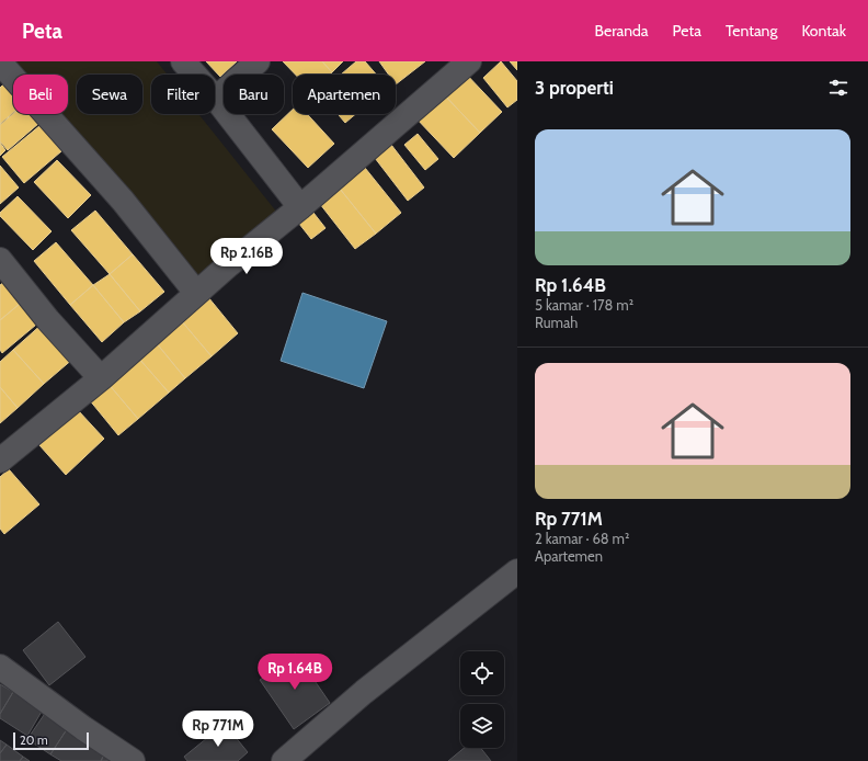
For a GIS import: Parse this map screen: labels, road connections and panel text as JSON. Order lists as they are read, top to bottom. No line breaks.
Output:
{"scale_bar":"20 m","page":{"header":"Peta","nav":["Beranda","Peta","Tentang","Kontak"],"heading":"3 properti","chip":["Beli","Sewa","Filter","Baru","Apartemen"],"list":[{"name":"Rp 1.64B","note":"5 kamar · 178 m² · Rumah"},{"name":"Rp 771M","note":"2 kamar · 68 m² · Apartemen"}],"price":["Rp 2.16B","Rp 1.64B","Rp 771M"],"scale":"20 m"}}
